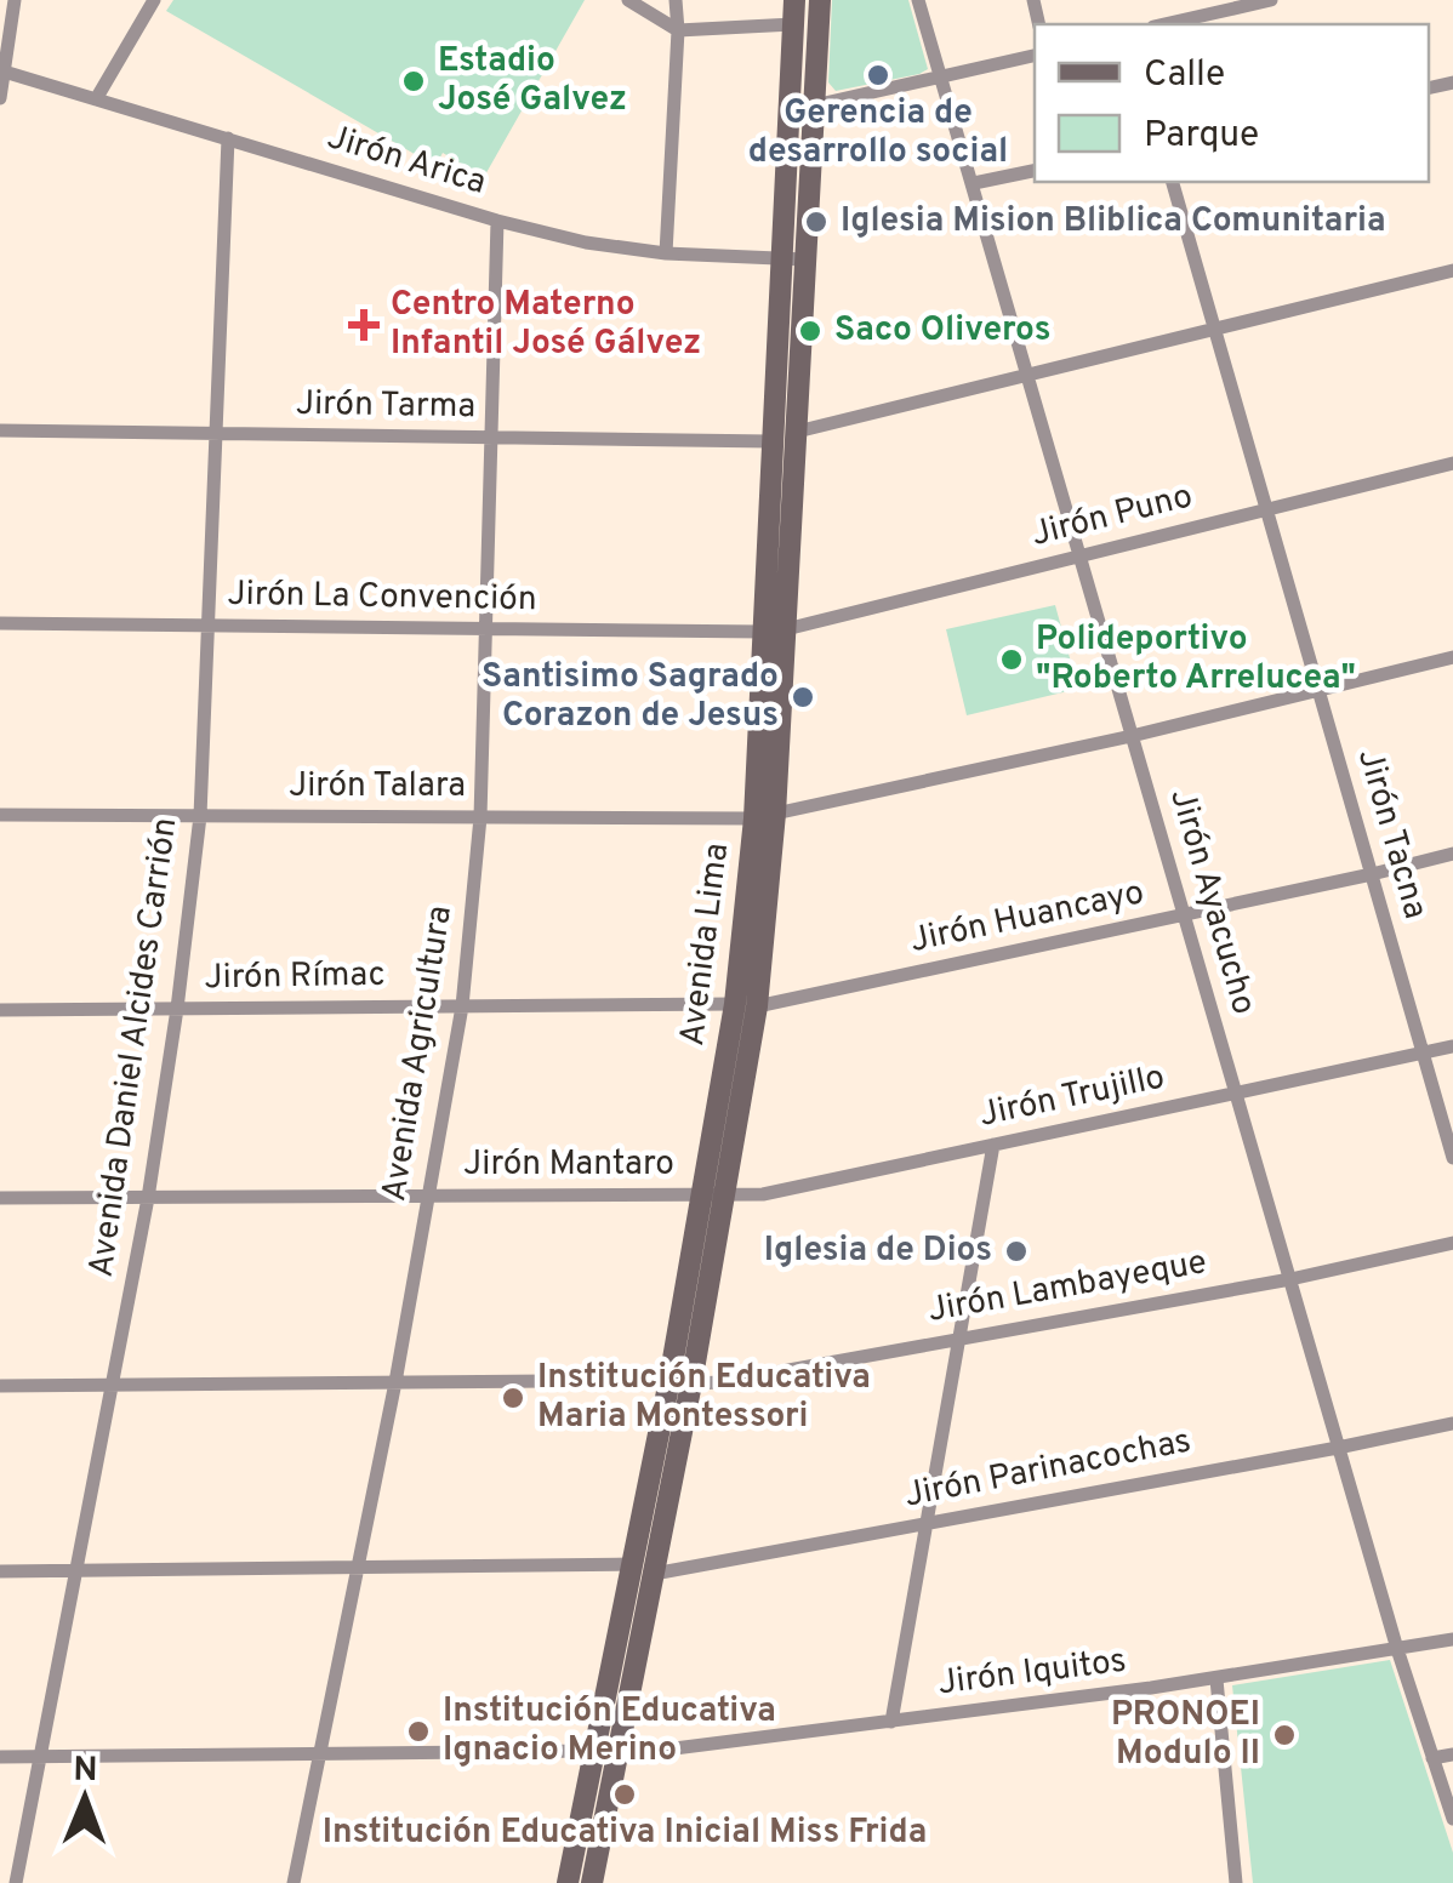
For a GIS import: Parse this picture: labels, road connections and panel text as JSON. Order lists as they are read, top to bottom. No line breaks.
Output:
{"streets":{"main road":["Avenida Lima"],"street":["Jirón Arica","Jirón Tarma","Jirón Puno","Jirón La Convención","Jirón Talara","Jirón Tacna","Jirón Ayacucho","Jirón Huancayo","Jirón Rímac","Avenida Daniel Alcides Carrión","Avenida Agricultura","Jirón Trujillo","Jirón Mantaro","Jirón Lambayeque","Jirón Parinacochas","Jirón Iquitos"]},"crossings":[["Jirón Arica","Avenida Lima"],["Jirón Arica","Avenida Daniel Alcides Carrión"],["Jirón Arica","Avenida Agricultura"],["Jirón Tarma","Avenida Lima"],["Jirón Tarma","Avenida Daniel Alcides Carrión"],["Jirón Tarma","Avenida Agricultura"],["Jirón Puno","Jirón La Convención"],["Jirón Puno","Jirón Tacna"],["Jirón Puno","Jirón Ayacucho"],["Jirón Puno","Avenida Lima"],["Jirón La Convención","Avenida Lima"],["Jirón La Convención","Avenida Daniel Alcides Carrión"],["Jirón La Convención","Avenida Agricultura"],["Jirón Talara","Jirón Tacna"],["Jirón Talara","Jirón Ayacucho"],["Jirón Talara","Avenida Lima"],["Jirón Talara","Avenida Daniel Alcides Carrión"],["Jirón Talara","Avenida Agricultura"],["Jirón Tacna","Jirón Huancayo"],["Jirón Tacna","Jirón Trujillo"],["Jirón Ayacucho","Jirón Huancayo"],["Jirón Ayacucho","Jirón Trujillo"],["Jirón Ayacucho","Jirón Lambayeque"],["Jirón Ayacucho","Jirón Parinacochas"],["Jirón Ayacucho","Jirón Iquitos"],["Jirón Huancayo","Avenida Lima"],["Jirón Huancayo","Jirón Rímac"],["Avenida Lima","Jirón Rímac"],["Avenida Lima","Jirón Trujillo"],["Avenida Lima","Jirón Mantaro"],["Avenida Lima","Jirón Lambayeque"],["Avenida Lima","Jirón Parinacochas"],["Avenida Lima","Jirón Iquitos"],["Jirón Rímac","Avenida Daniel Alcides Carrión"],["Jirón Rímac","Avenida Agricultura"],["Avenida Daniel Alcides Carrión","Jirón Mantaro"],["Avenida Daniel Alcides Carrión","Jirón Lambayeque"],["Avenida Agricultura","Jirón Mantaro"],["Avenida Agricultura","Jirón Lambayeque"],["Jirón Trujillo","Jirón Mantaro"]],"places":{"other":["Gerencia de desarrollo social","Estadio José Galvez","Iglesia Mision Bliblica Comunitaria","Saco Oliveros","Polideportivo \"Roberto Arrelucea\"","Santisimo Sagrado Corazon de Jesus","Iglesia de Dios","Institución Educativa Maria Montessori","Institución Educativa Ignacio Merino","PRONOEI Modulo II","Institución Educativa Inicial Miss Frida"],"health":["Centro Materno Infantil José Gálvez"]},"legend":["Calle","Parque"],"north":"top"}
